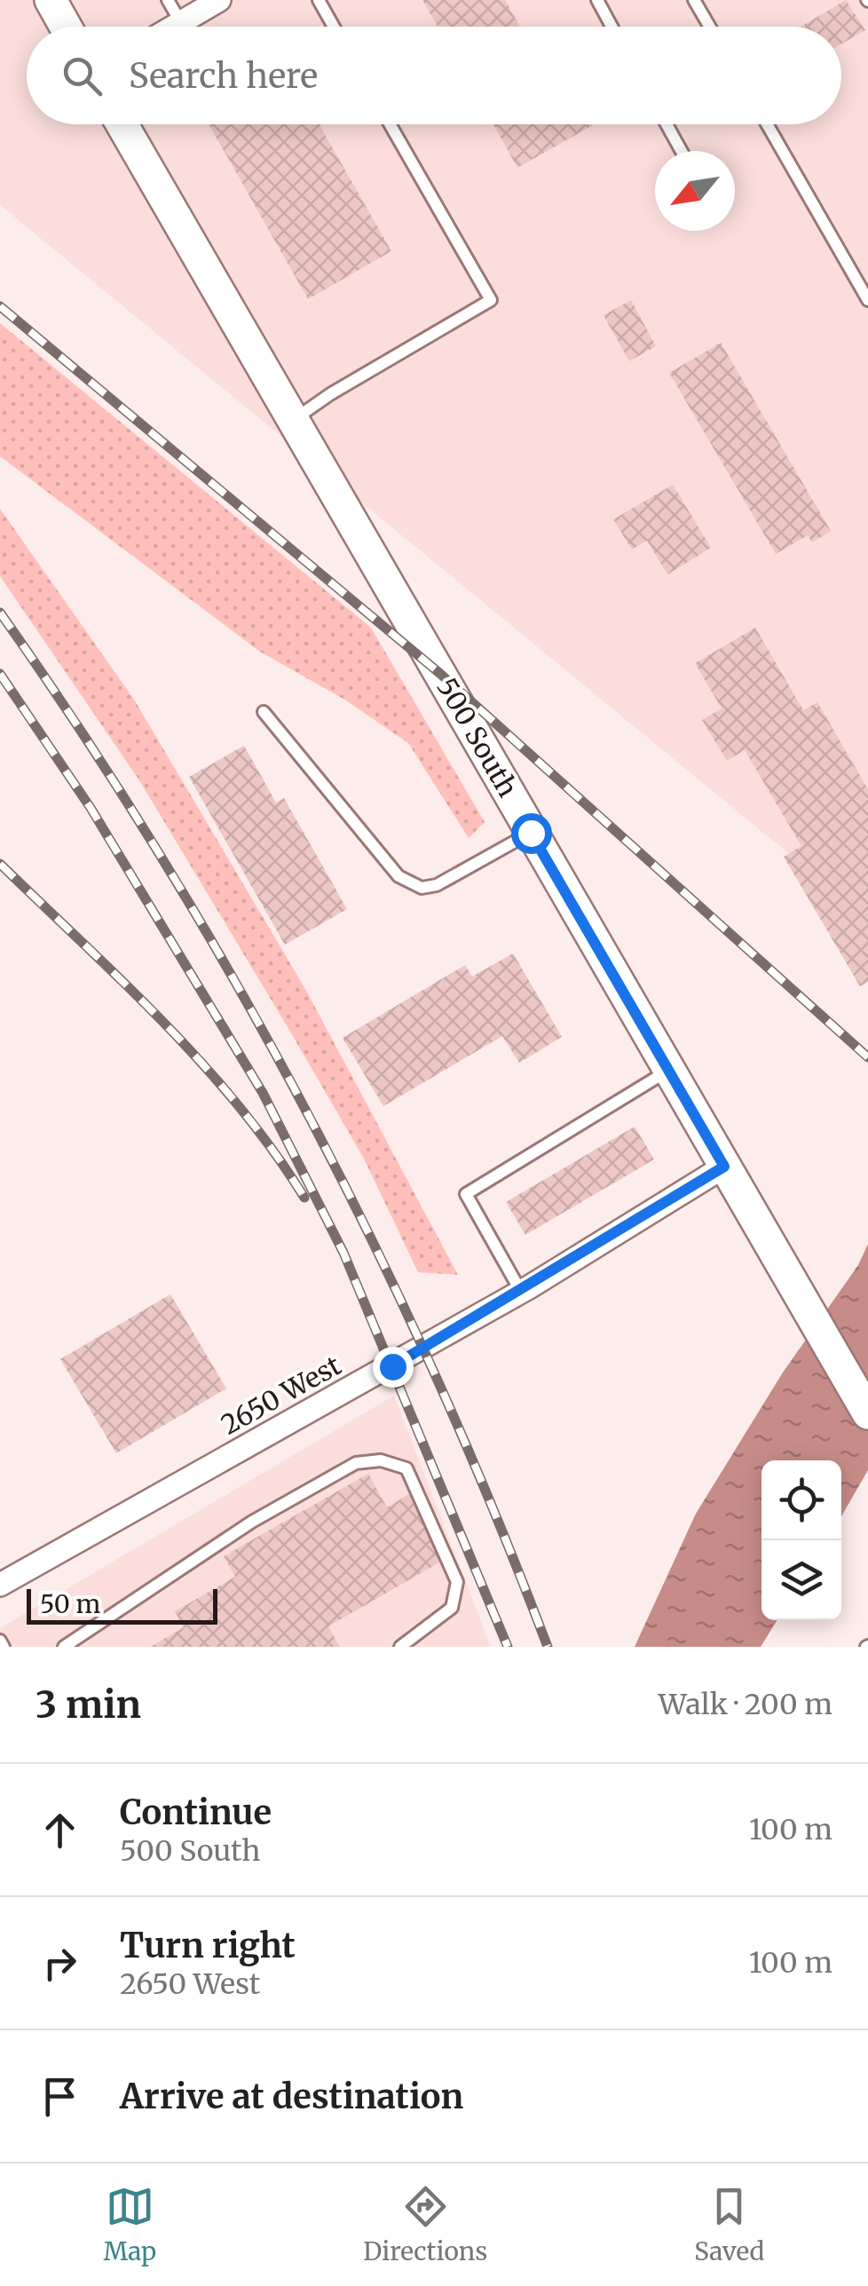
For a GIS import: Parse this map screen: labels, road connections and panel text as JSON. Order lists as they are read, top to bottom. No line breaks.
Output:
{"streets":{"street":["500 South","2650 West"]},"crossings":[["500 South","2650 West"]],"scale_bar":"50 m","north":"bottom left","page":{"search":"Search here","scale":"50 m","heading":["3 min","Walk · 200 m"],"list":[["Continue","500 South","100 m"],["Turn right","2650 West","100 m"],"Arrive at destination"],"nav":["Map","Directions","Saved"]}}
